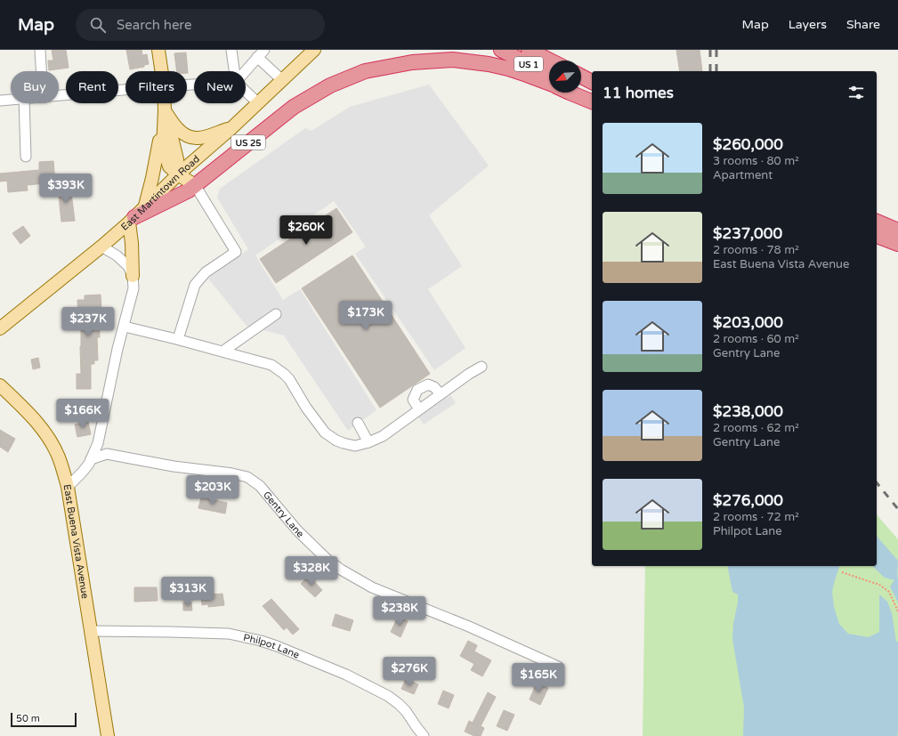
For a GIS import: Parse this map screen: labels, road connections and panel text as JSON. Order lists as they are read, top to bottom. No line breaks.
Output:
{"streets":{"highway":["US 1","US 25"],"main road":["East Martintown Road","East Buena Vista Avenue"],"street":["Gentry Lane","Philpot Lane"]},"crossings":[["US 25","East Martintown Road"],["Gentry Lane","East Buena Vista Avenue"],["East Buena Vista Avenue","Philpot Lane"]],"scale_bar":"50 m","north":"bottom left","page":{"header":"Map","search":"Search here","nav":["Map","Layers","Share"],"chip":["Buy","Rent","Filters","New"],"heading":"11 homes","list":[{"name":"$260,000","note":"3 rooms · 80 m² · Apartment"},{"name":"$237,000","note":"2 rooms · 78 m² · East Buena Vista Avenue"},{"name":"$203,000","note":"2 rooms · 60 m² · Gentry Lane"},{"name":"$238,000","note":"2 rooms · 62 m² · Gentry Lane"},{"name":"$276,000","note":"2 rooms · 72 m² · Philpot Lane"}],"price":["$393K","$260K","$173K","$237K","$166K","$203K","$328K","$313K","$238K","$276K","$165K"],"scale":"50 m"}}
